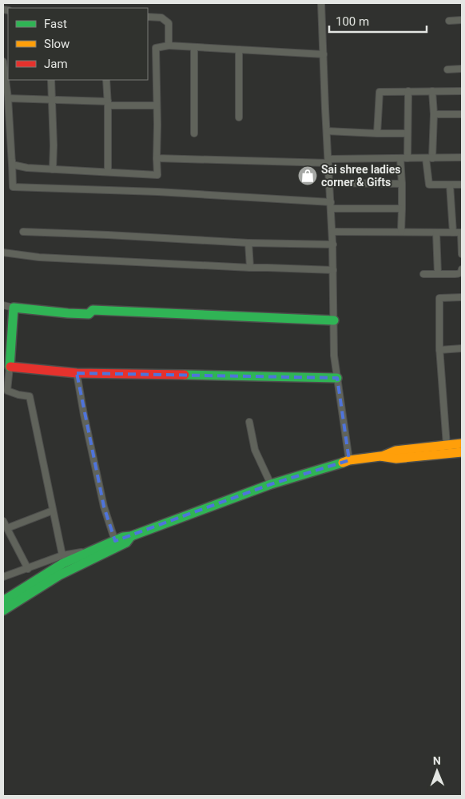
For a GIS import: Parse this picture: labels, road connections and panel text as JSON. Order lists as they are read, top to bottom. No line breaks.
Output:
{"places":{"shop":["Sai shree ladies corner & Gifts"]},"legend":["Fast","Slow","Jam"],"scale_bar":"100 m","north":"top"}
